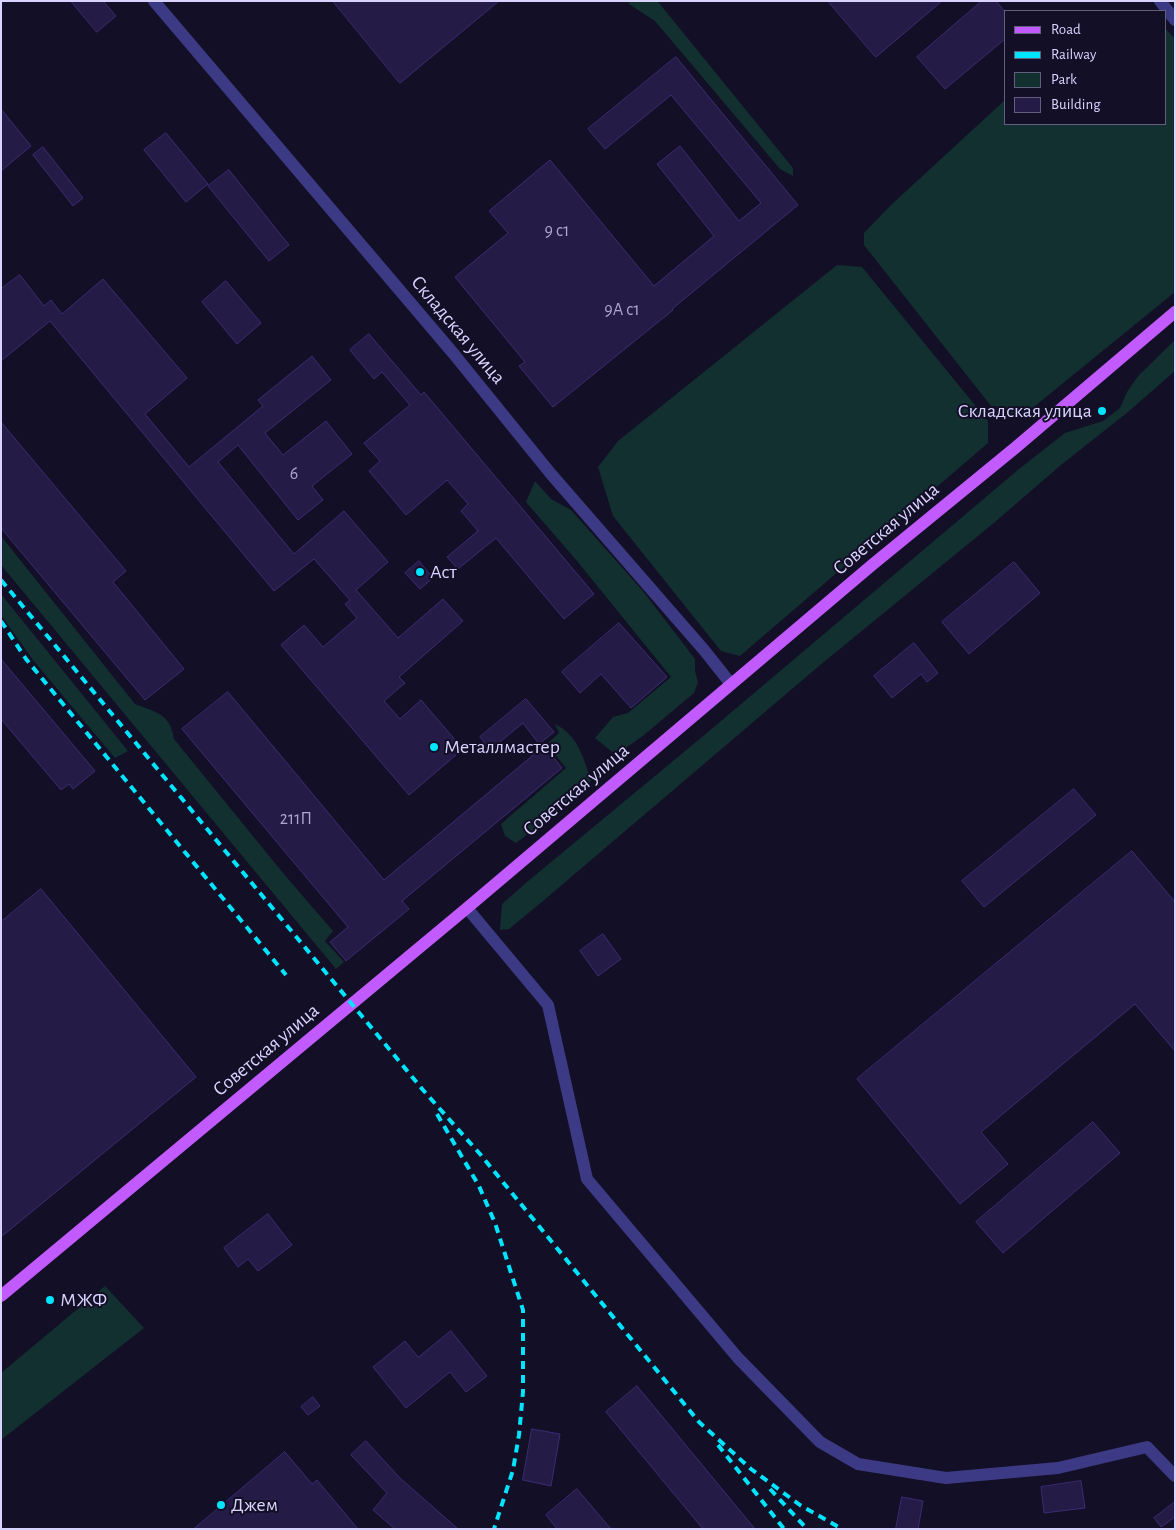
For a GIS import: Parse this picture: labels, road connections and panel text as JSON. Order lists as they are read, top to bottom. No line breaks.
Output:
{"streets":{"main road":["Советская улица"],"street":["Складская улица"]},"crossings":[["Складская улица","Советская улица"]],"places":["Складская улица","Аст","Металлмастер","МЖФ","Джем"],"house_numbers":["9 с1","9А с1","6","211П"],"legend":["Road","Railway","Park","Building"]}
